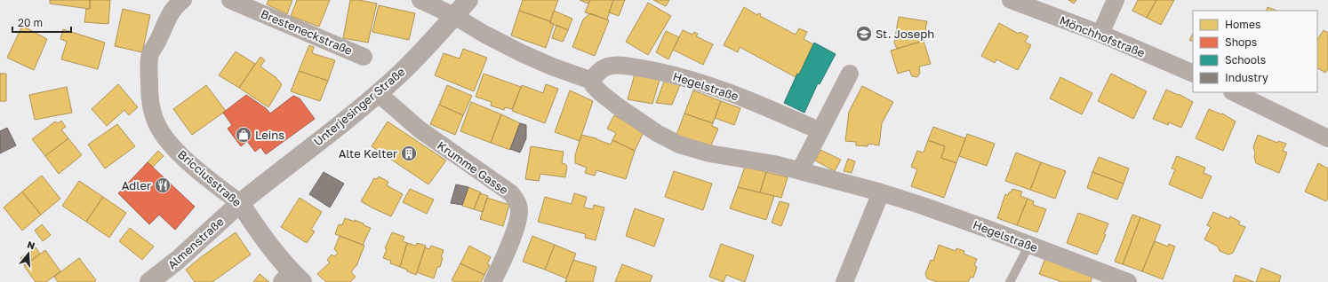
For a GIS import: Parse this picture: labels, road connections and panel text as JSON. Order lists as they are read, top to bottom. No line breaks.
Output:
{"streets":{"main road":["Unterjesinger Straße","Bricciusstraße"],"street":["Bresteneckstraße","Mönchhofstraße","Hegelstraße","Krumme Gasse","Almenstraße"]},"crossings":[["Unterjesinger Straße","Krumme Gasse"],["Unterjesinger Straße","Bricciusstraße"],["Unterjesinger Straße","Almenstraße"],["Bricciusstraße","Almenstraße"]],"places":{"school or university":["St. Joseph"],"shop":["Leins"],"building":["Alte Kelter"],"restaurant":["Adler"]},"legend":["Homes","Shops","Schools","Industry"],"scale_bar":"20 m","north":"top"}
